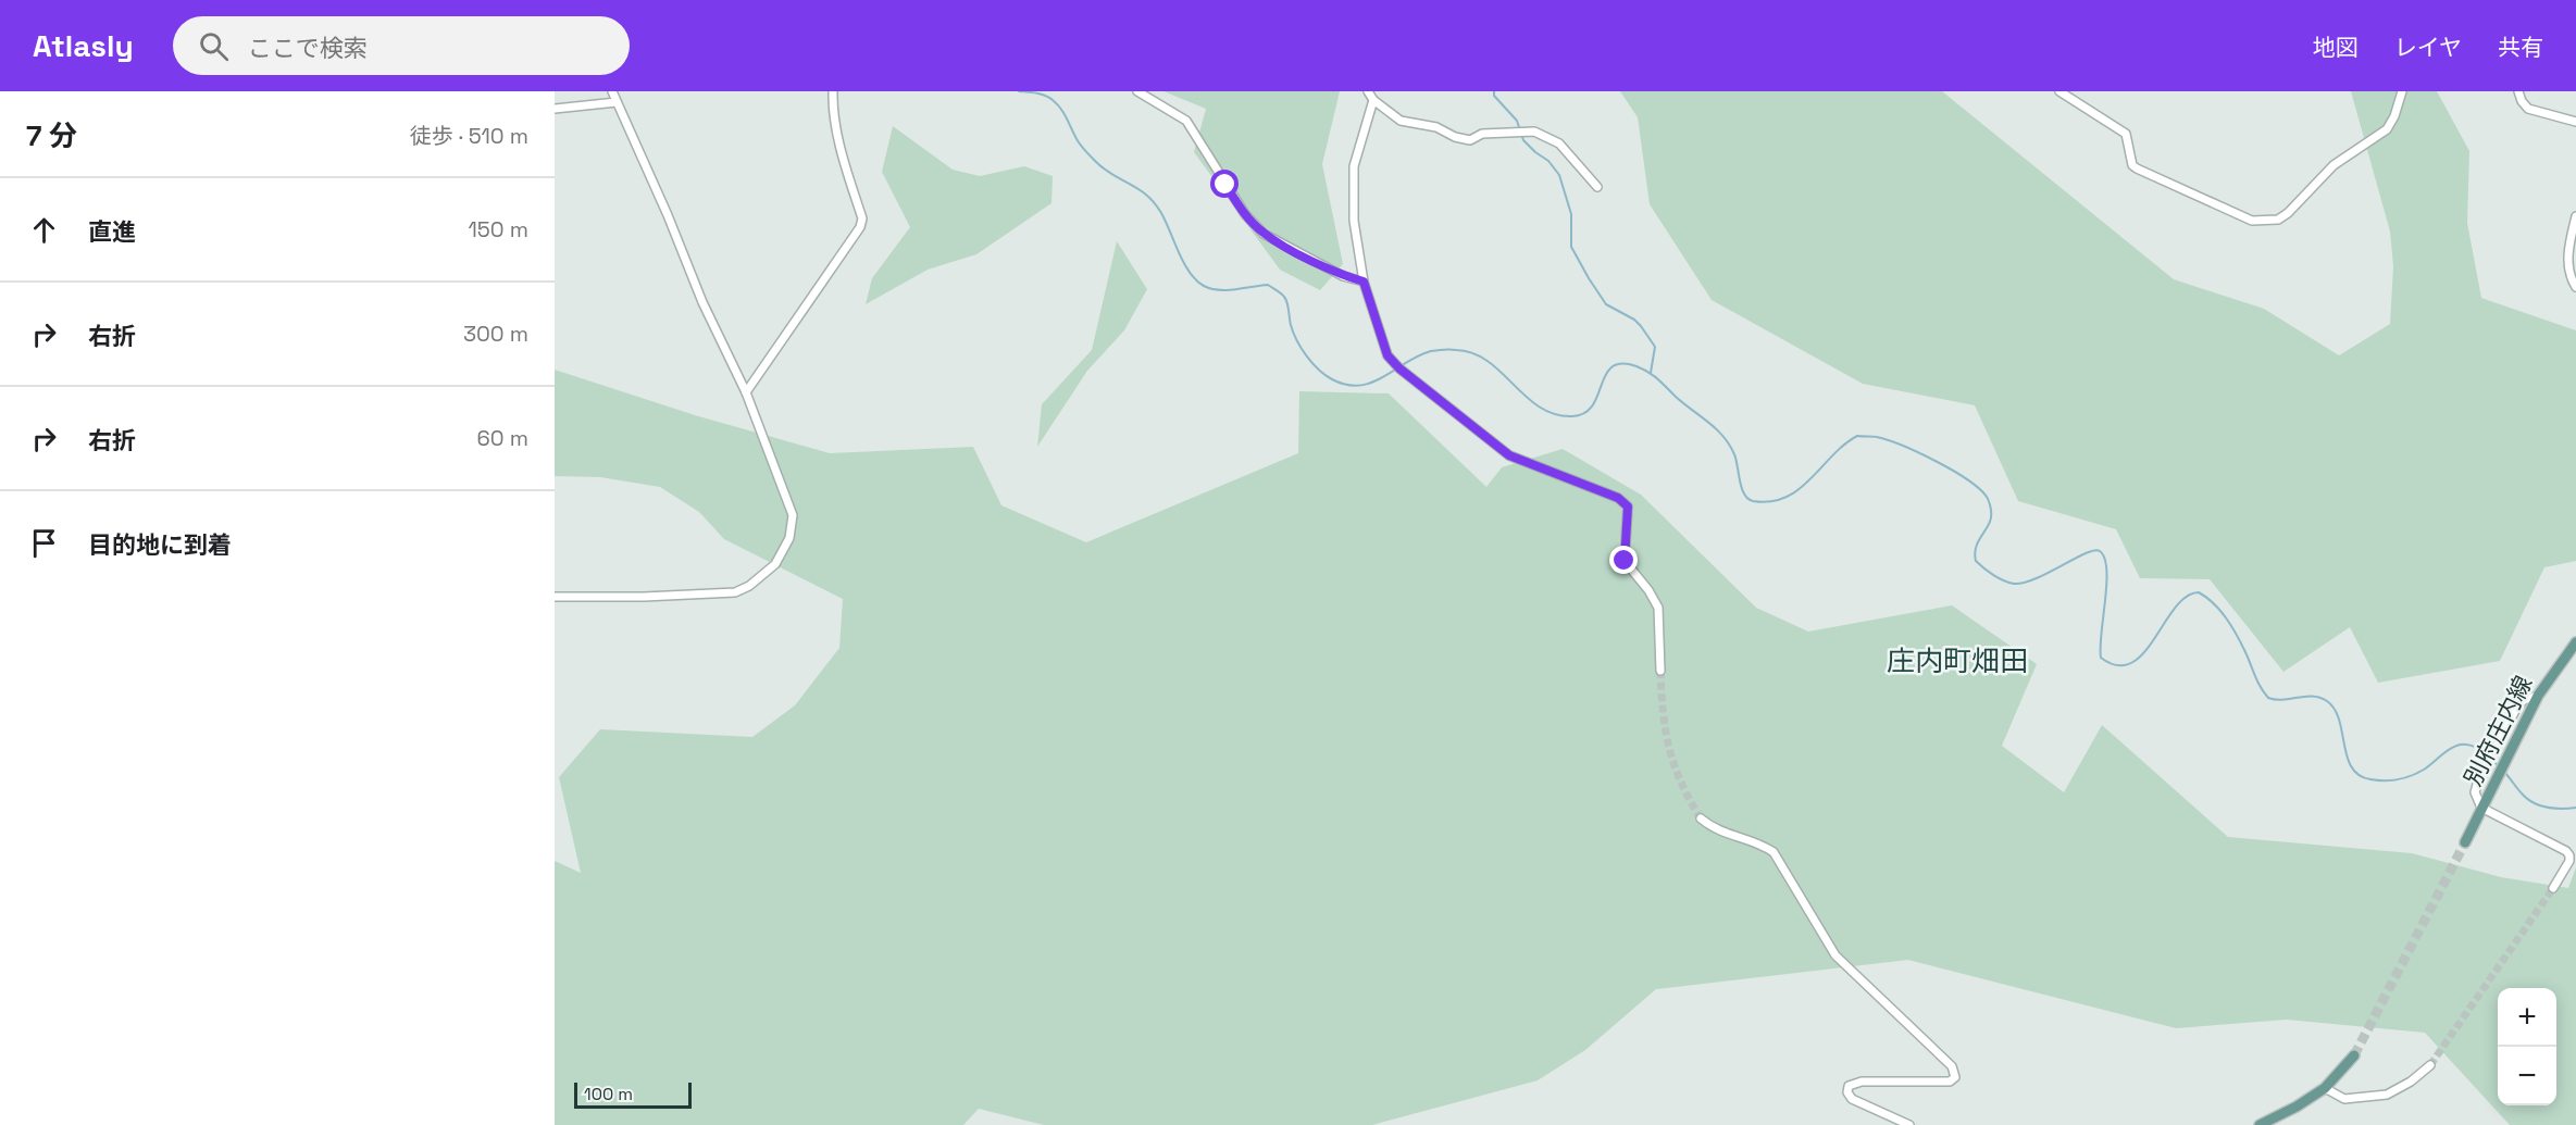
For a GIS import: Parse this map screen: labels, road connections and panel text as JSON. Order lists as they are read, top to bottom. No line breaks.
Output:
{"streets":{"main road":["別府庄内線"]},"districts":["庄内町畑田"],"scale_bar":"100 m","page":{"header":"Atlasly","search":"ここで検索","nav":["地図","レイヤ","共有"],"heading":["7 分","徒歩 · 510 m"],"list":[["直進","150 m"],["右折","300 m"],["右折","60 m"],"目的地に到着"],"map_buttons":["+","−"],"scale":"100 m"}}
